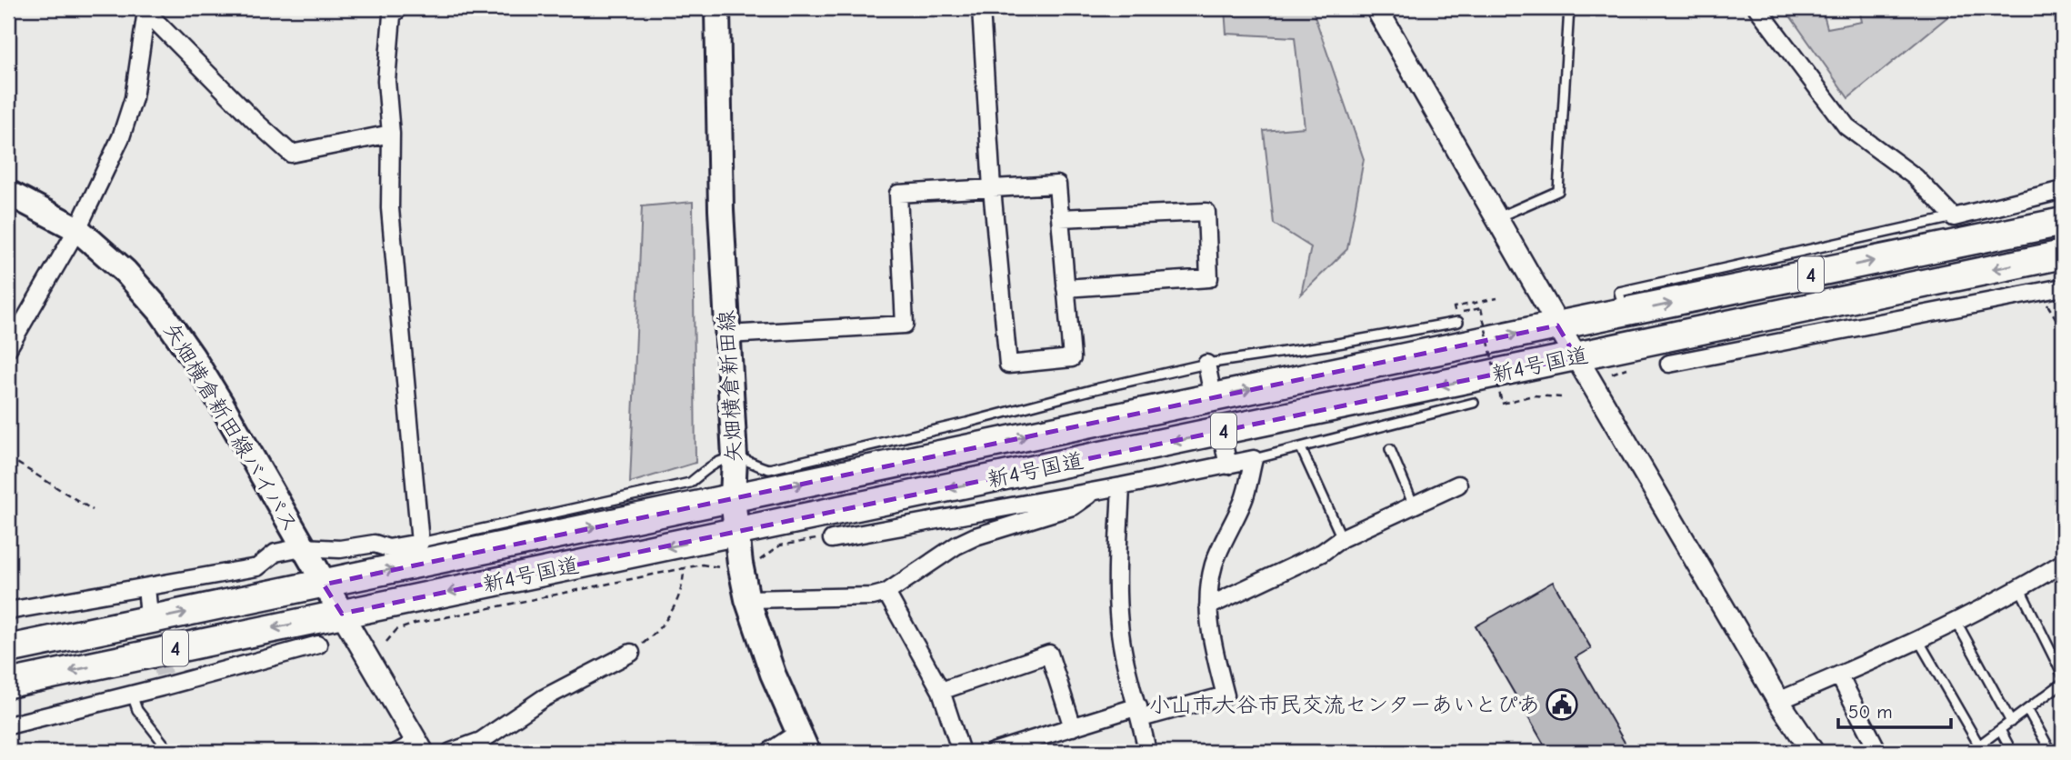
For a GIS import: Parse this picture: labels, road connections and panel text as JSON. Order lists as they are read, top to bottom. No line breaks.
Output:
{"streets":{"highway":["4","新4号国道"],"main road":["矢畑横倉新田線","矢畑横倉新田線バイパス"]},"crossings":[["新4号国道","矢畑横倉新田線"],["新4号国道","矢畑横倉新田線バイパス"]],"places":{"public building":["小山市大谷市民交流センターあいとぴあ"]},"scale_bar":"50 m"}
